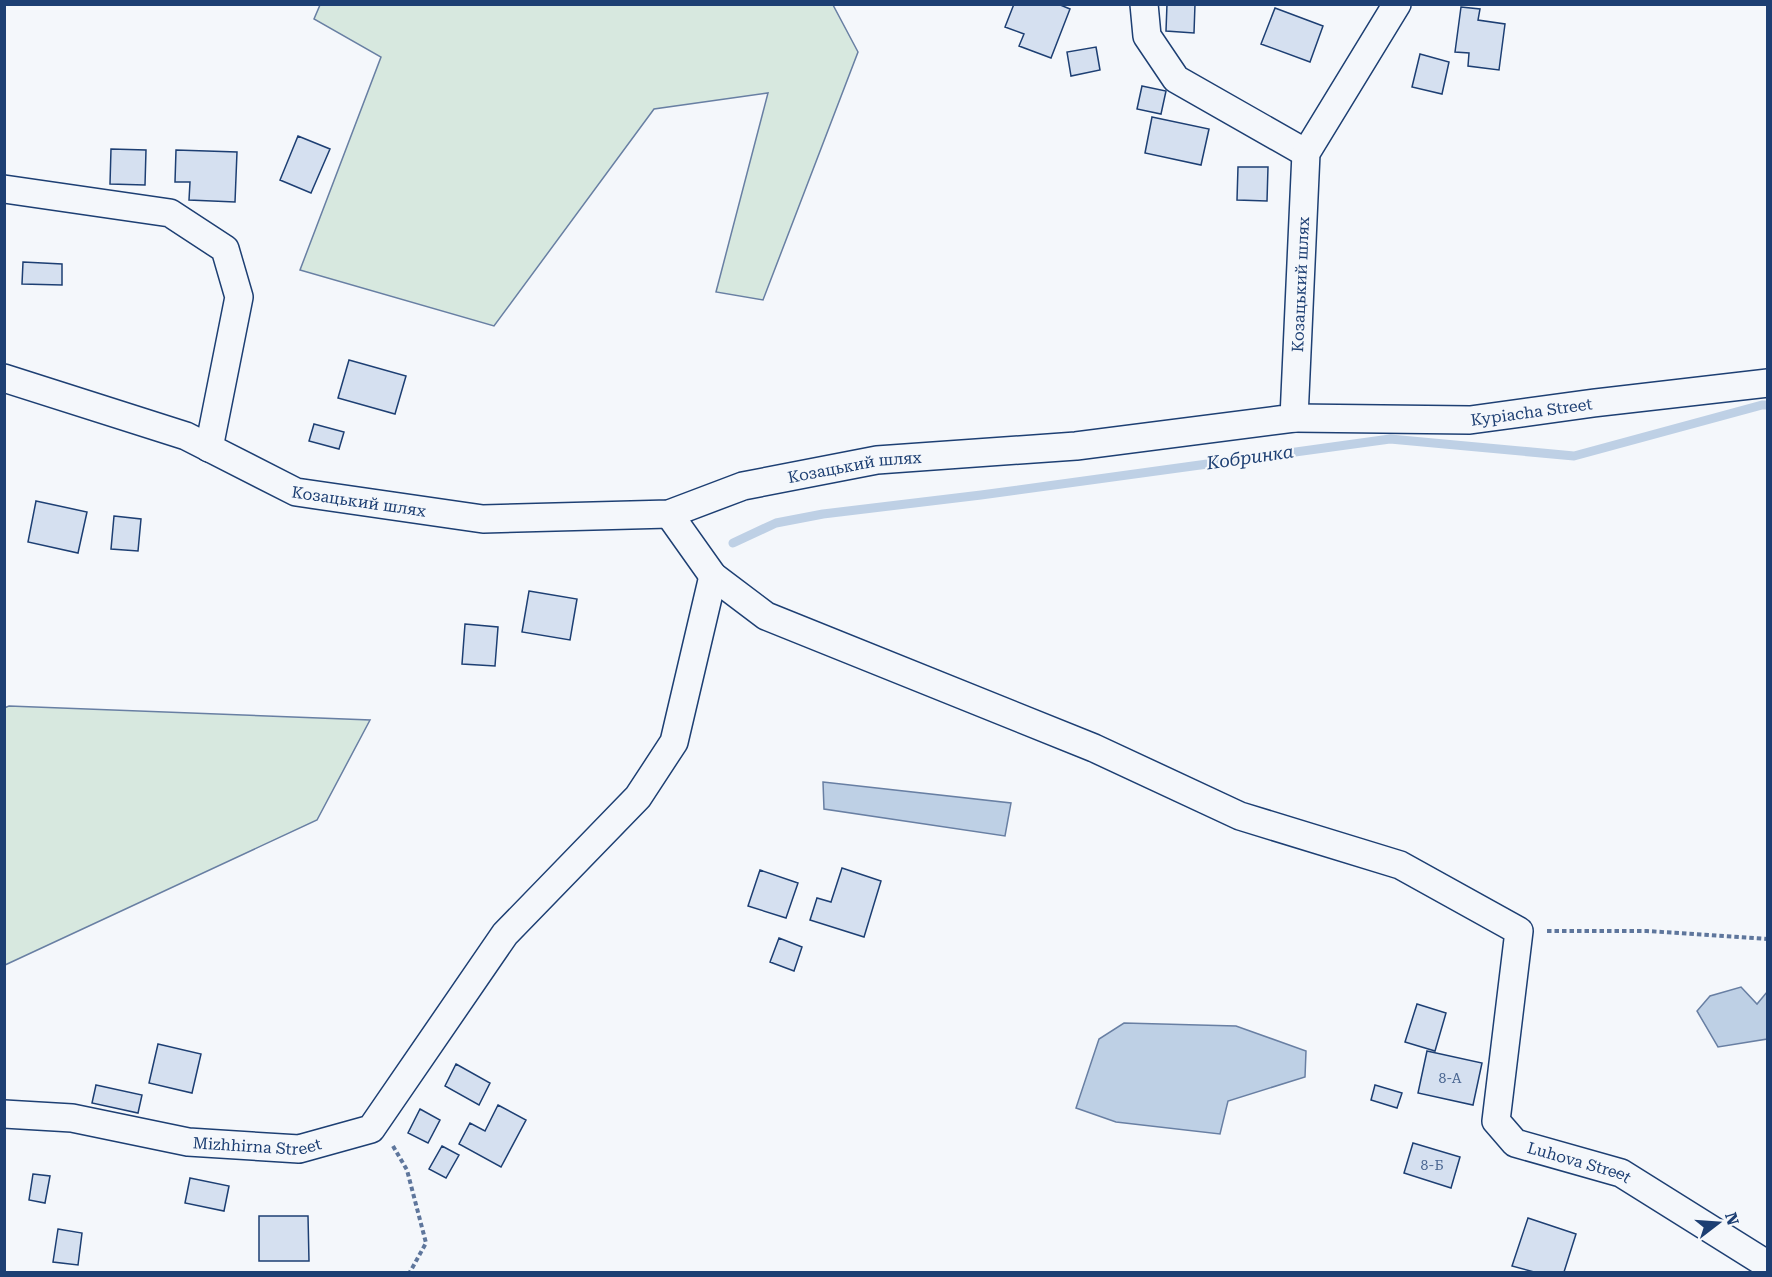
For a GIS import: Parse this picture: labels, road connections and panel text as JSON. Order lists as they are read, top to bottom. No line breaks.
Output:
{"streets":{"street":["Козацький шлях","Kypiacha Street","Mizhhirna Street","Luhova Street"]},"crossings":[["Козацький шлях","Kypiacha Street"]],"water":["Кобринка"],"house_numbers":["8-А","8-Б"],"north":"right"}
